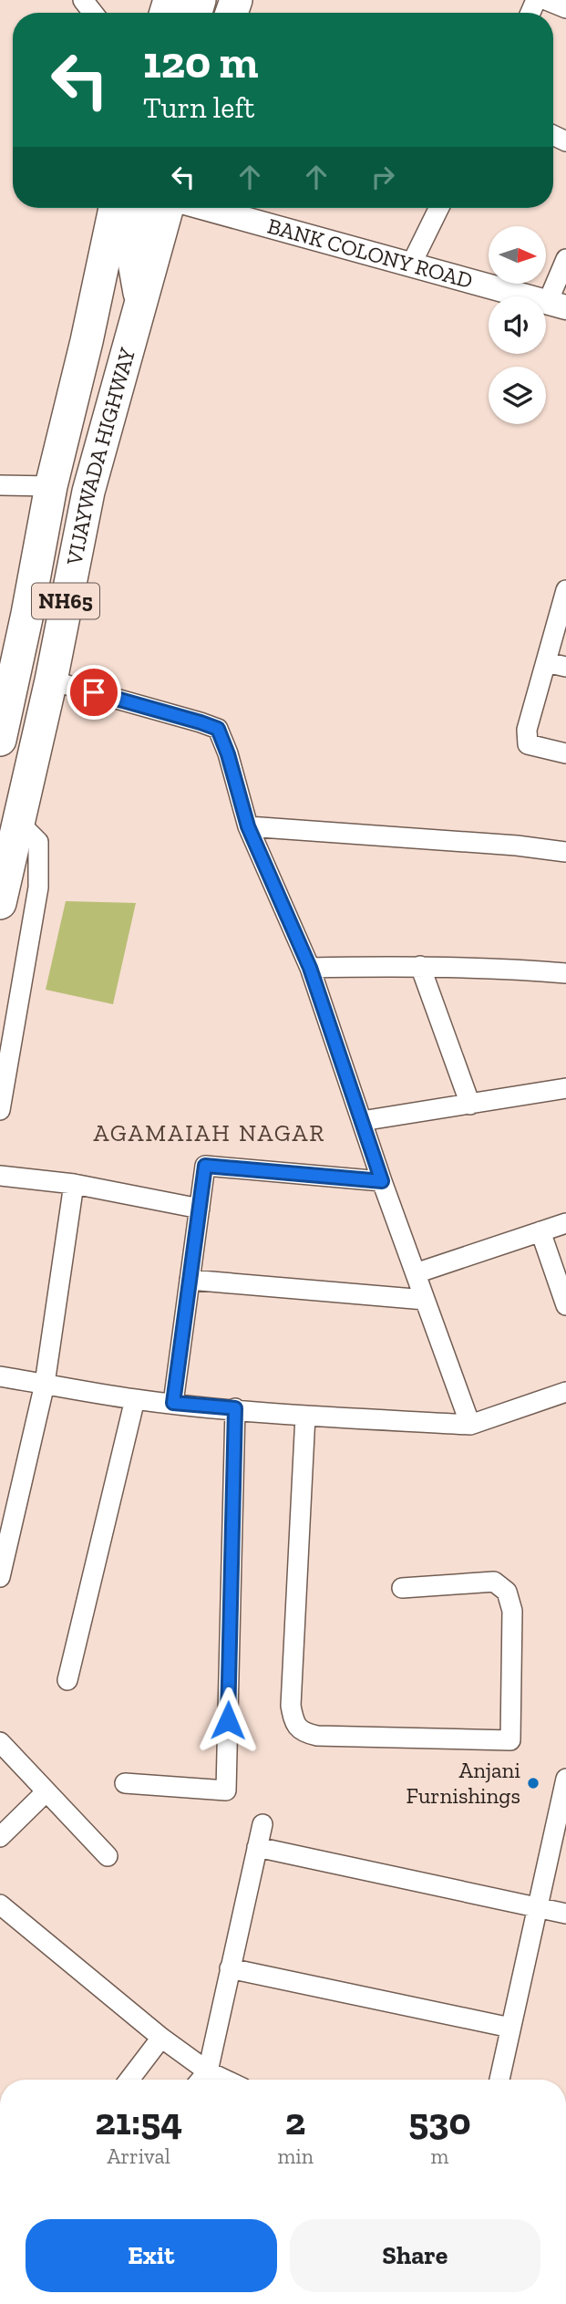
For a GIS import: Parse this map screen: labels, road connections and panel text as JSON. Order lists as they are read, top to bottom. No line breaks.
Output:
{"streets":{"highway":["VIJAYWADA HIGHWAY","NH65"],"street":["BANK COLONY ROAD"]},"districts":["AGAMAIAH NAGAR"],"places":["Anjani Furnishings"],"north":"right","page":{"turn":["120 m","Turn left"],"eta":["21:54","Arrival","2","min","530","m"],"buttons":["Exit","Share"]}}
